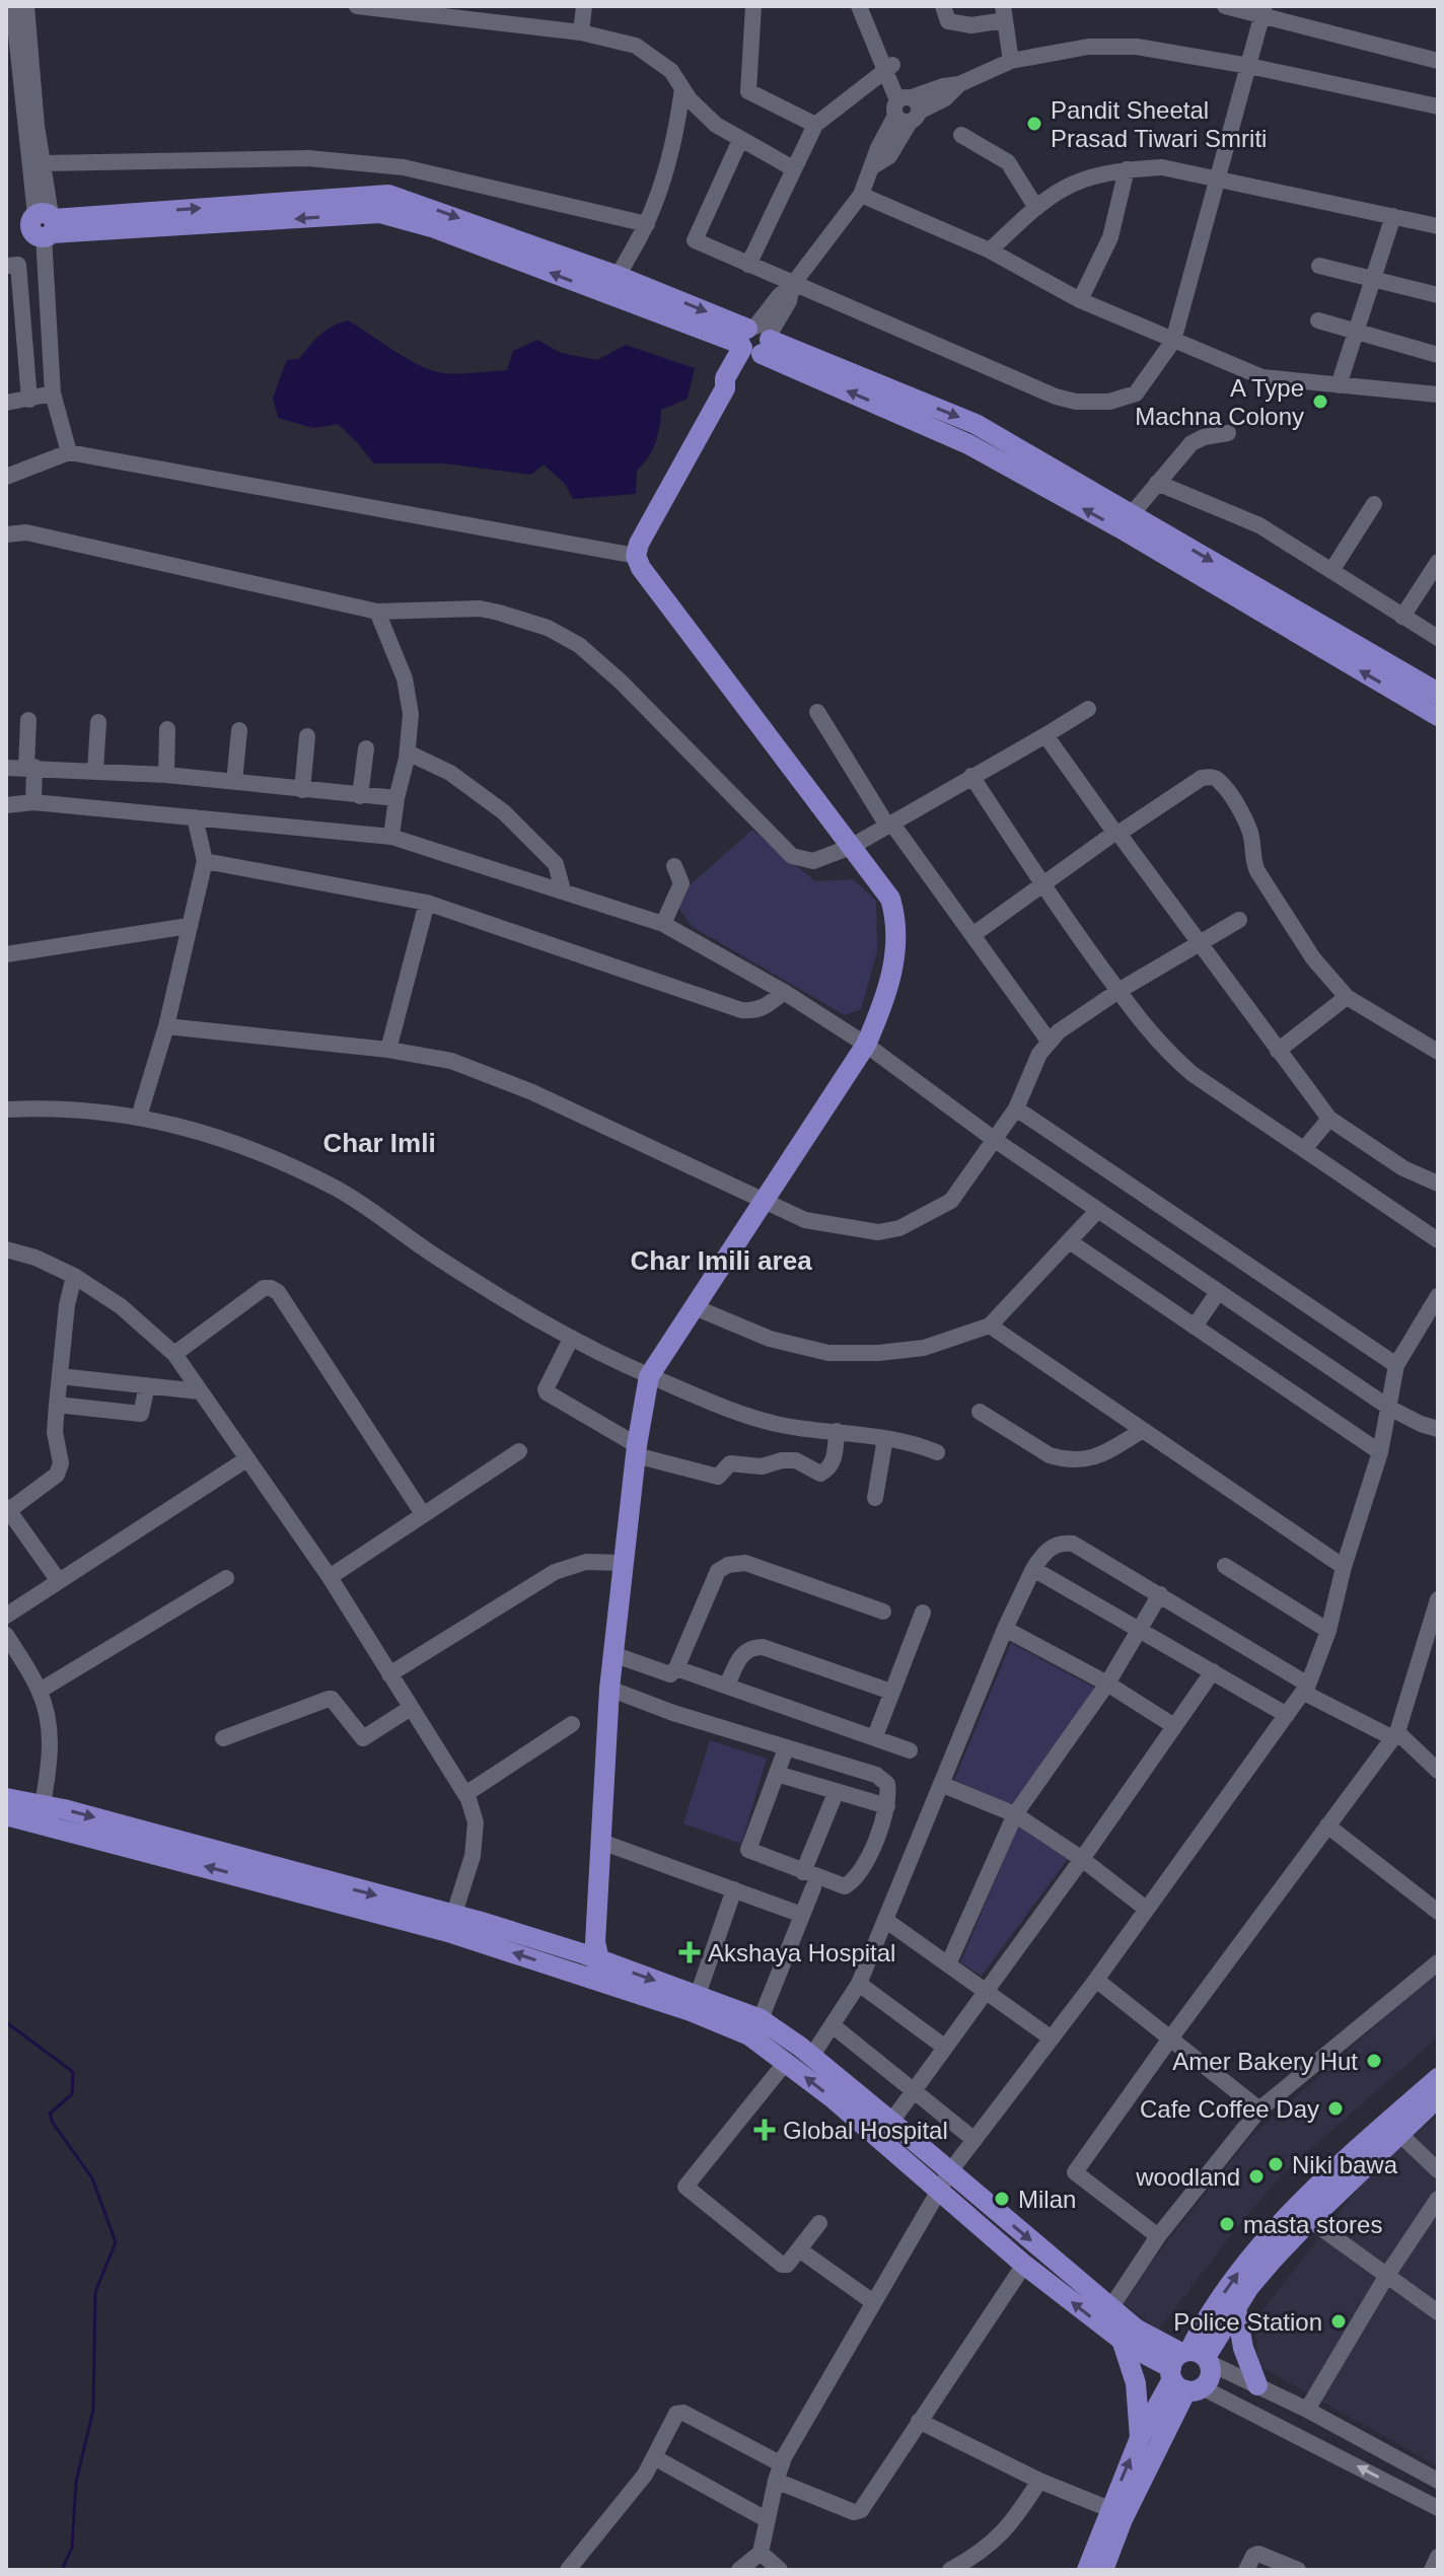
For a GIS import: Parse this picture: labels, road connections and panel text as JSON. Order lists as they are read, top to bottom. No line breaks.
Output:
{"districts":["Char Imli","Char Imili area"],"places":{"other":["Pandit Sheetal Prasad Tiwari Smriti","A Type Machna Colony","Amer Bakery Hut","Cafe Coffee Day","Niki bawa","woodland","Milan","masta stores","Police Station"],"health":["Akshaya Hospital","Global Hospital"]}}
